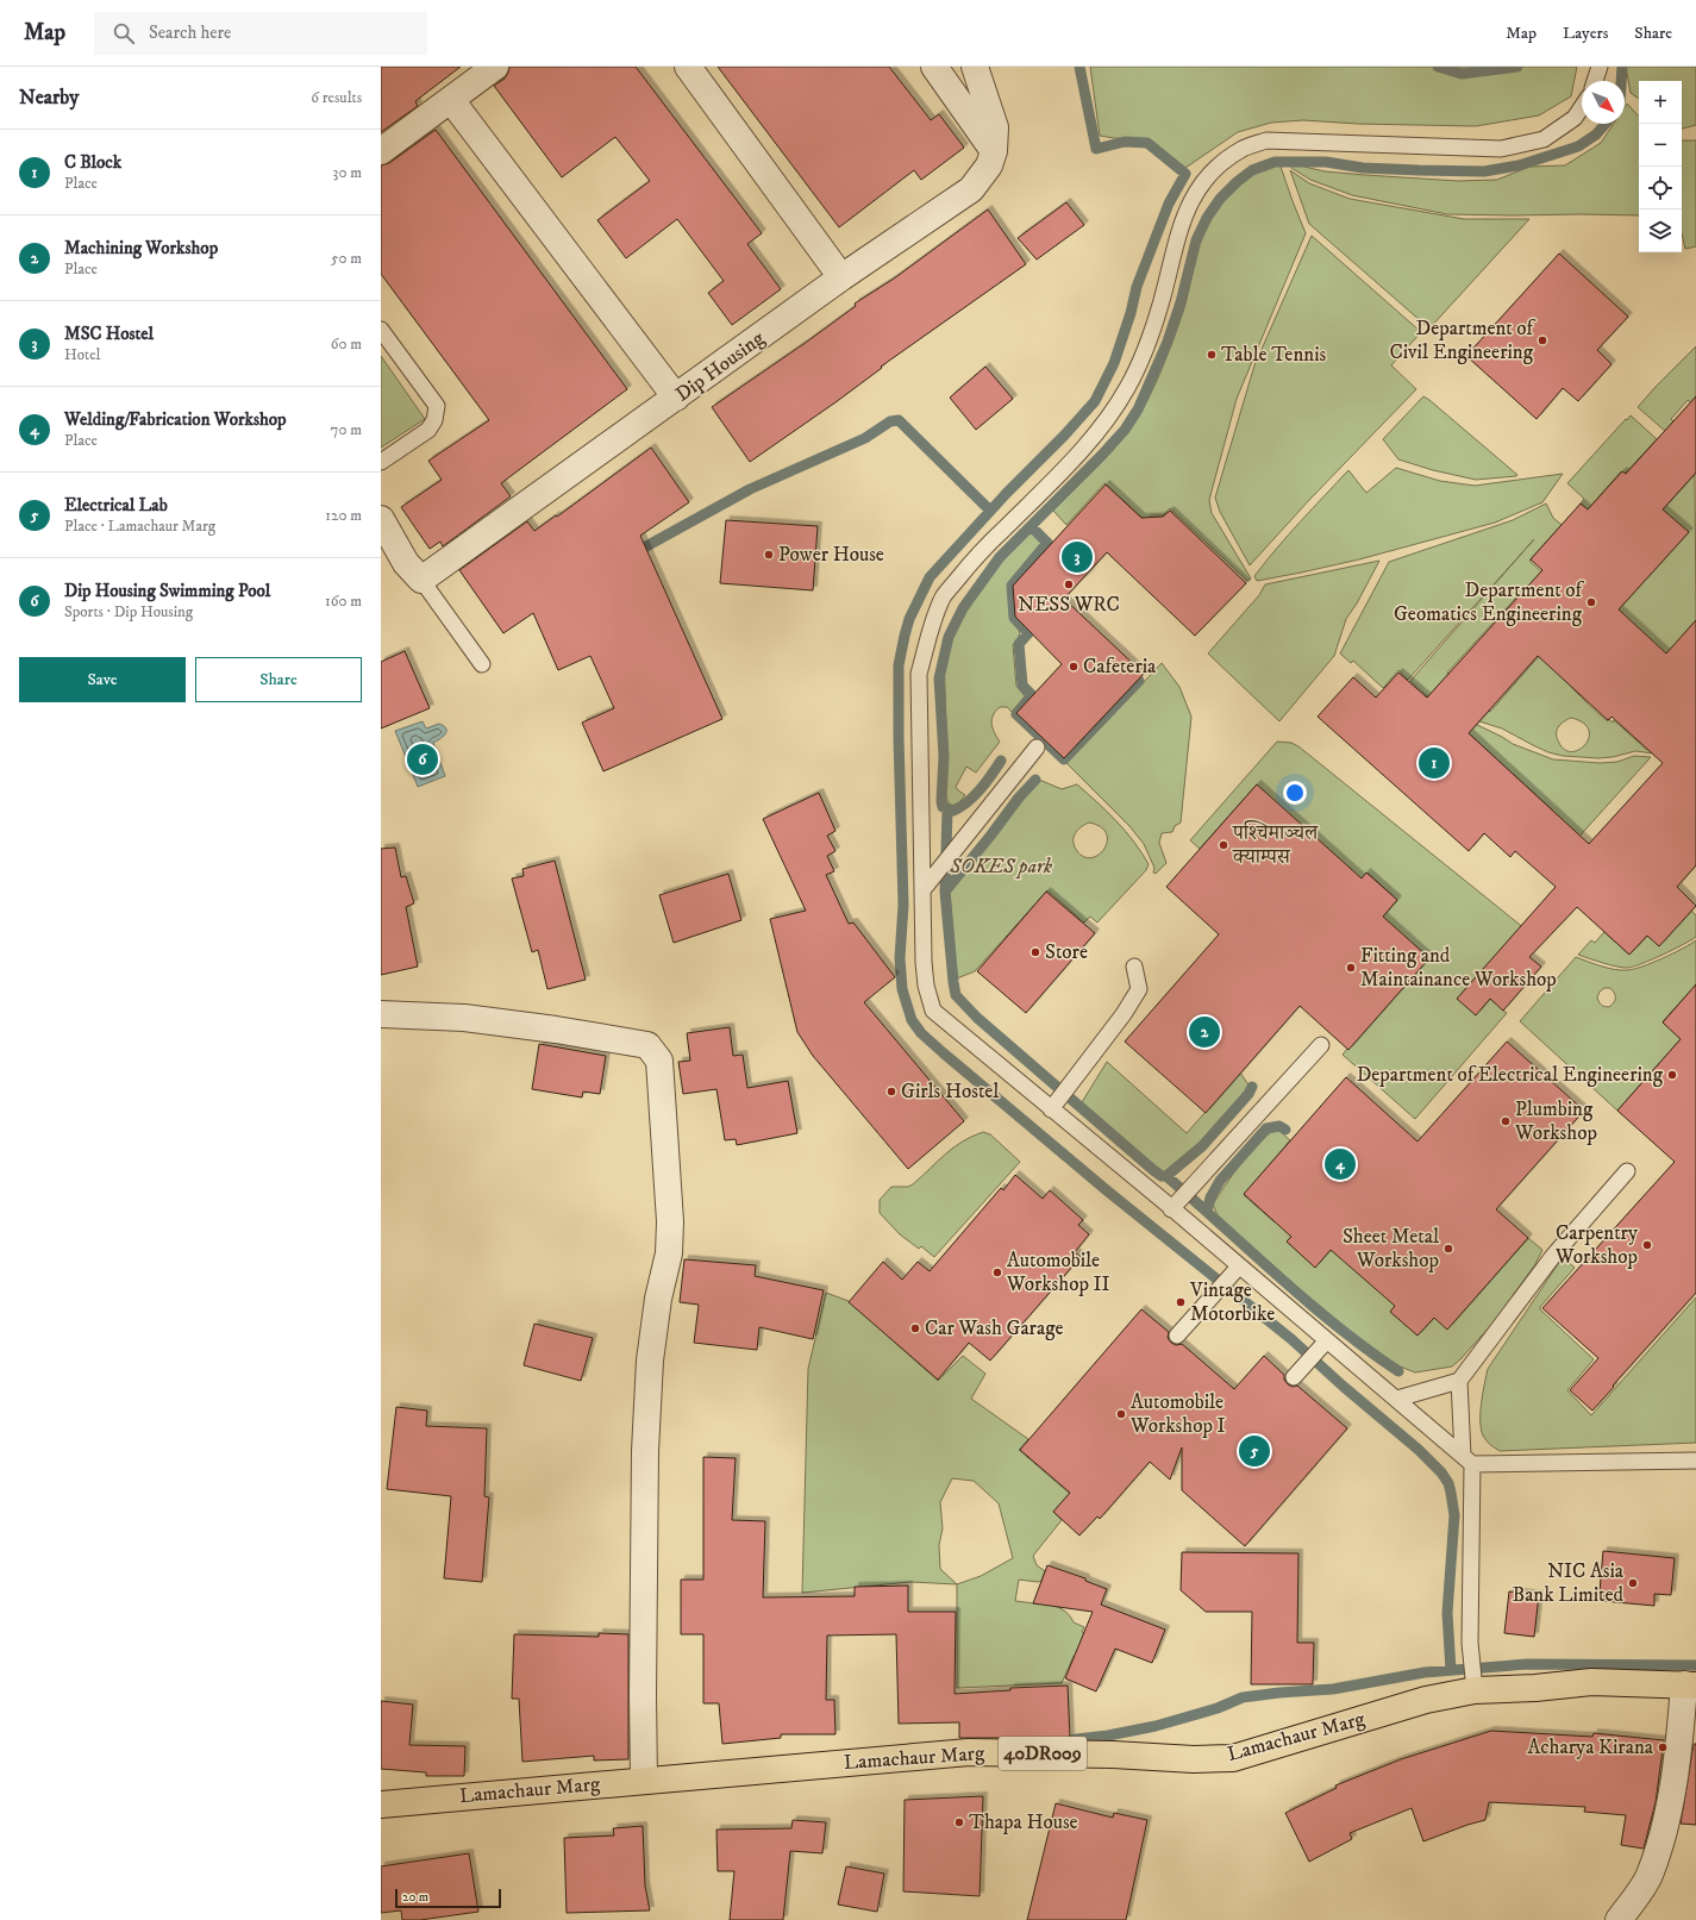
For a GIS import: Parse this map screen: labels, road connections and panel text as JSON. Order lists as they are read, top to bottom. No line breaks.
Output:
{"streets":{"main road":["Lamachaur Marg","40DR009"],"street":["Dip Housing"]},"parks":["SOKES park"],"places":["Department of Civil Engineering","Table Tennis","Power House","NESS WRC","Department of Geomatics Engineering","Cafeteria","पश्‍चिमाञ्‍चल क्याम्पस","Store","Fitting and Maintainance Workshop","Department of Electrical Engineering","Girls Hostel","Plumbing Workshop","Carpentry Workshop","Sheet Metal Workshop","Automobile Workshop II","Vintage Motorbike","Car Wash Garage","Automobile Workshop I","NIC Asia Bank Limited","Acharya Kirana","Thapa House"],"scale_bar":"20 m","north":"bottom right","page":{"header":"Map","search":"Search here","nav":["Map","Layers","Share"],"heading":["Nearby","6 results"],"map_buttons":["+","−"],"list":[{"mark":"1","name":"C Block","note":"Place","value":"30 m"},{"mark":"2","name":"Machining Workshop","note":"Place","value":"50 m"},{"mark":"3","name":"MSC Hostel","note":"Hotel","value":"60 m"},{"mark":"4","name":"Welding/Fabrication Workshop","note":"Place","value":"70 m"},{"mark":"5","name":"Electrical Lab","note":"Place · Lamachaur Marg","value":"120 m"},{"mark":"6","name":"Dip Housing Swimming Pool","note":"Sports · Dip Housing","value":"160 m"}],"pins":["3","6","1","2","4","5"],"buttons":["Save","Share"],"scale":"20 m"}}
